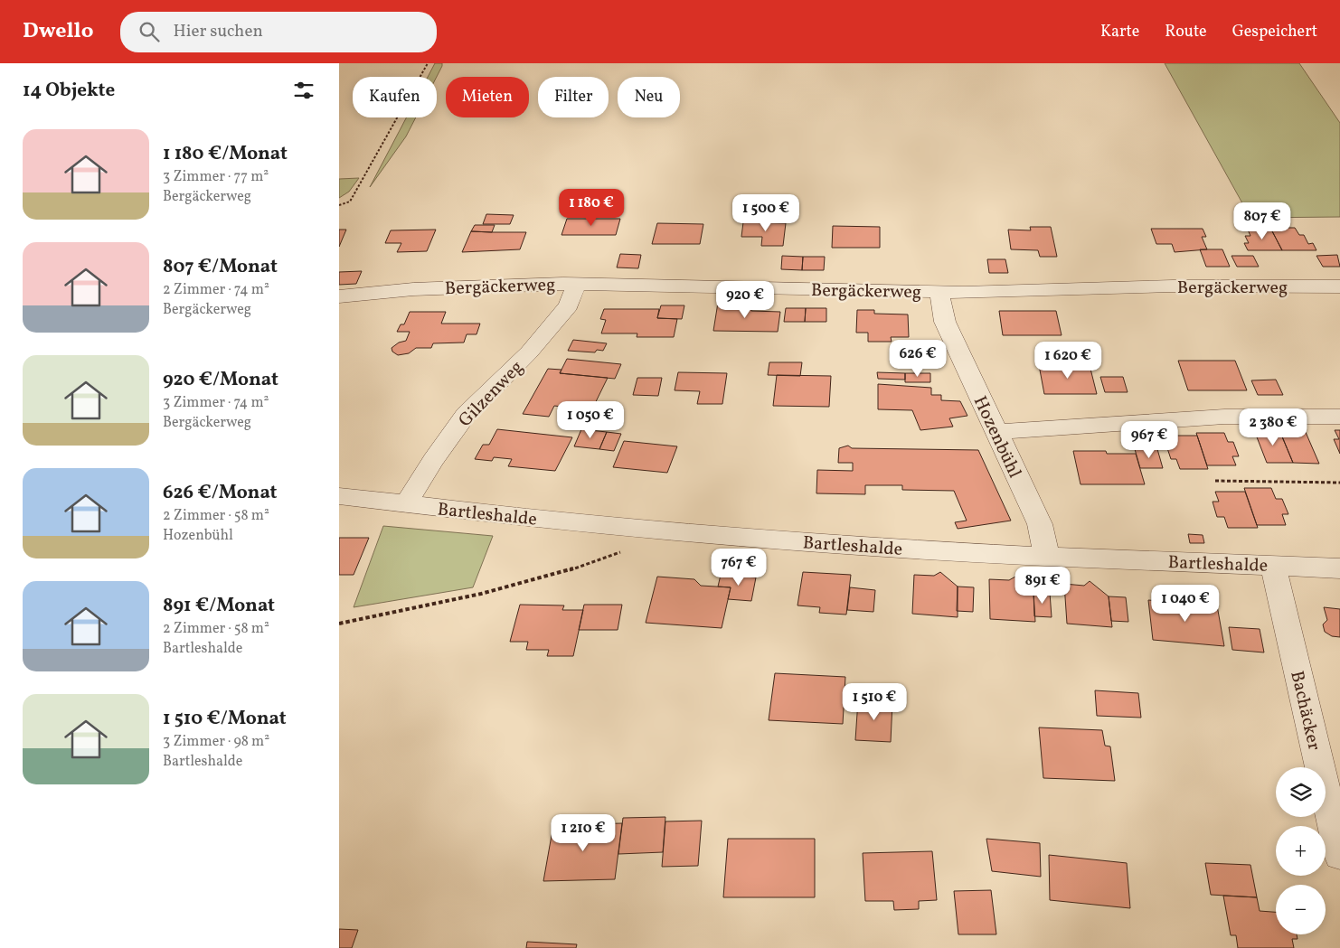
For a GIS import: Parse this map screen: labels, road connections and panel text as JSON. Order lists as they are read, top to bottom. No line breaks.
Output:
{"streets":{"street":["Bergäckerweg","Gilzenweg","Hozenbühl","Bartleshalde","Bachäcker"]},"crossings":[["Bergäckerweg","Gilzenweg"],["Bergäckerweg","Hozenbühl"],["Gilzenweg","Bartleshalde"],["Hozenbühl","Bartleshalde"],["Bartleshalde","Bachäcker"]],"page":{"header":"Dwello","search":"Hier suchen","nav":["Karte","Route","Gespeichert"],"heading":"14 Objekte","chip":["Kaufen","Mieten","Filter","Neu"],"list":[{"name":"1 180 €/Monat","note":"3 Zimmer · 77 m² · Bergäckerweg"},{"name":"807 €/Monat","note":"2 Zimmer · 74 m² · Bergäckerweg"},{"name":"920 €/Monat","note":"3 Zimmer · 74 m² · Bergäckerweg"},{"name":"626 €/Monat","note":"2 Zimmer · 58 m² · Hozenbühl"},{"name":"891 €/Monat","note":"2 Zimmer · 58 m² · Bartleshalde"},{"name":"1 510 €/Monat","note":"3 Zimmer · 98 m² · Bartleshalde"}],"price":["1 180 €","1 500 €","807 €","920 €","626 €","1 620 €","1 050 €","2 380 €","967 €","767 €","891 €","1 040 €","1 510 €","1 210 €"],"map_buttons":["+","−"]}}
